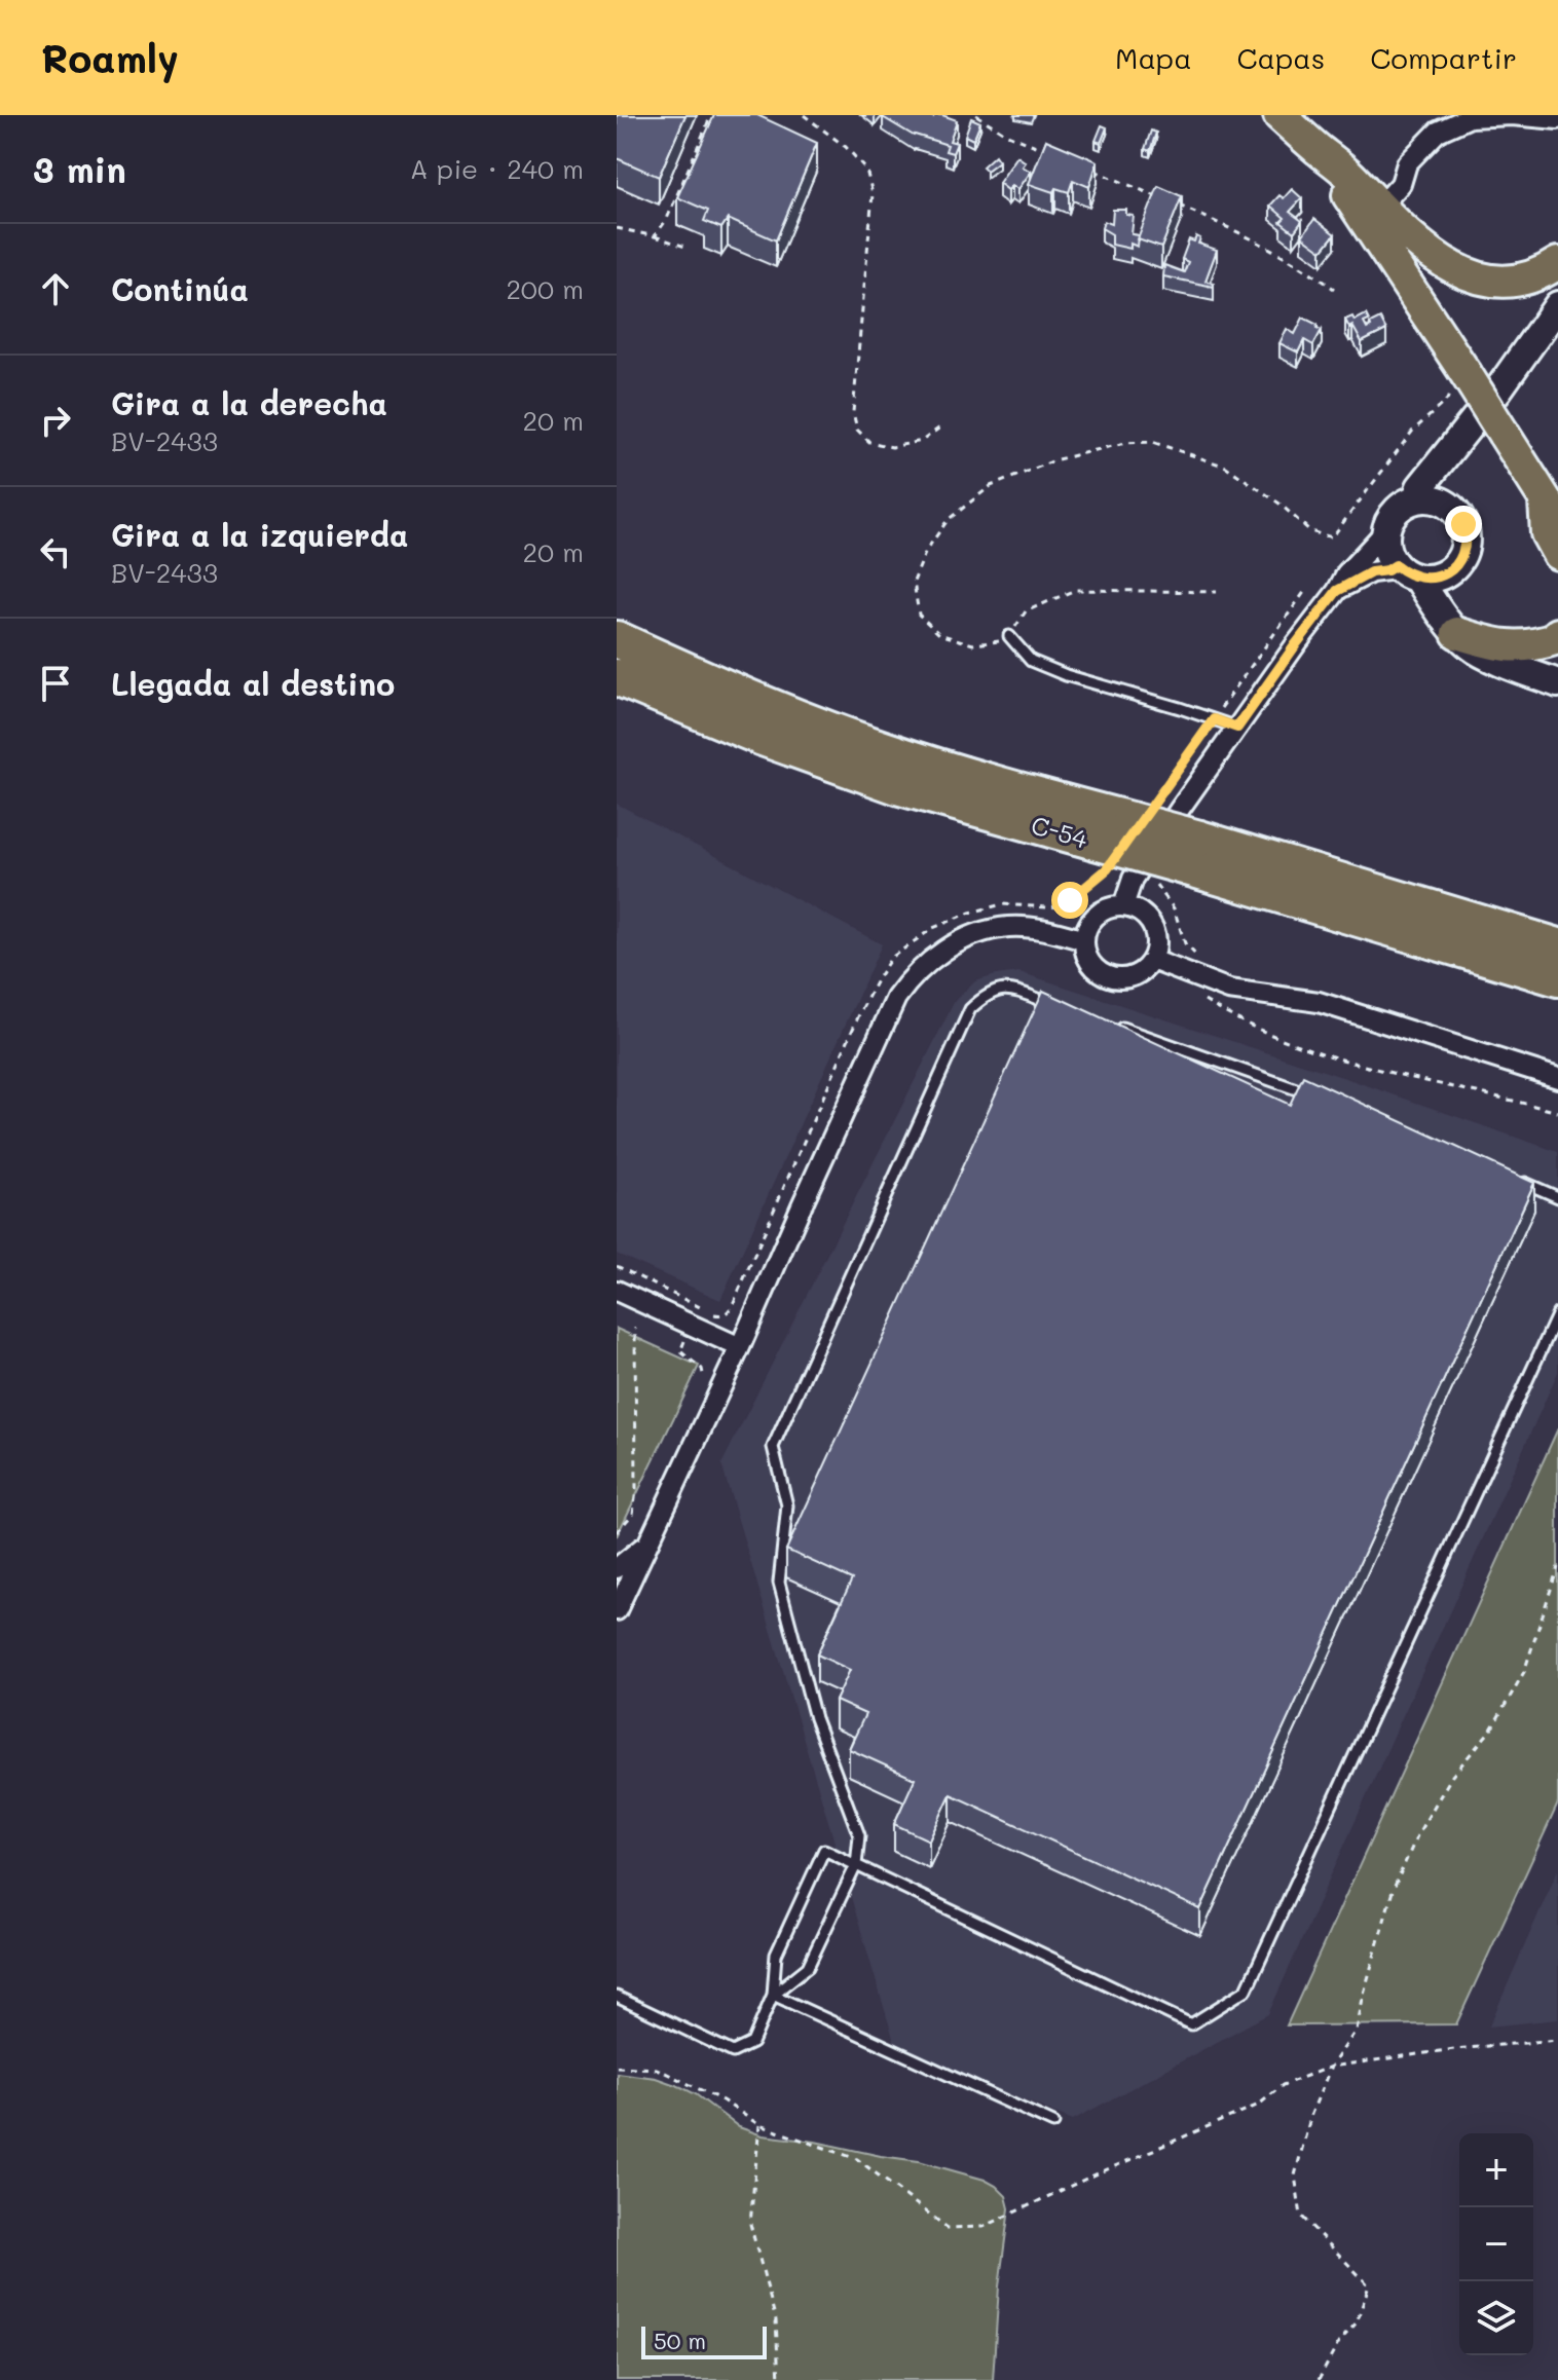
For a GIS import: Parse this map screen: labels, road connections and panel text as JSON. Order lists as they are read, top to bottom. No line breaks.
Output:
{"streets":{"highway":["C-54"]},"scale_bar":"50 m","page":{"header":"Roamly","nav":["Mapa","Capas","Compartir"],"heading":["3 min","A pie · 240 m"],"list":[["Continúa","200 m"],["Gira a la derecha","BV-2433","20 m"],["Gira a la izquierda","BV-2433","20 m"],"Llegada al destino"],"map_buttons":["+","−"],"scale":"50 m"}}
